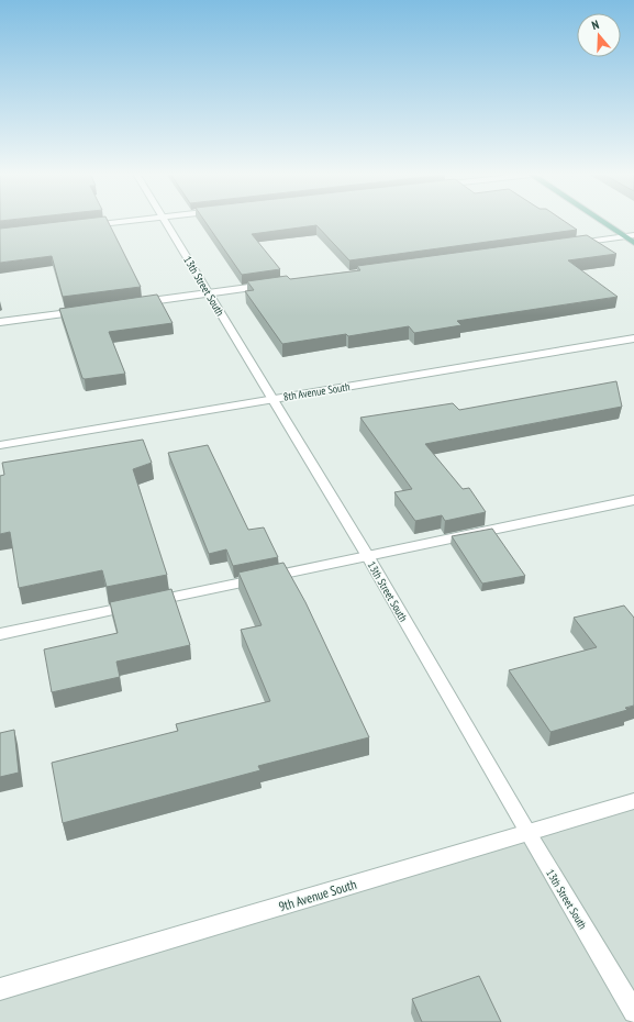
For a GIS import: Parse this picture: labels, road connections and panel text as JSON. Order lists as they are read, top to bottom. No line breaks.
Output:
{"streets":{"street":["13th Street South","8th Avenue South","9th Avenue South"]},"crossings":[["13th Street South","8th Avenue South"],["13th Street South","9th Avenue South"]],"north":"top"}
